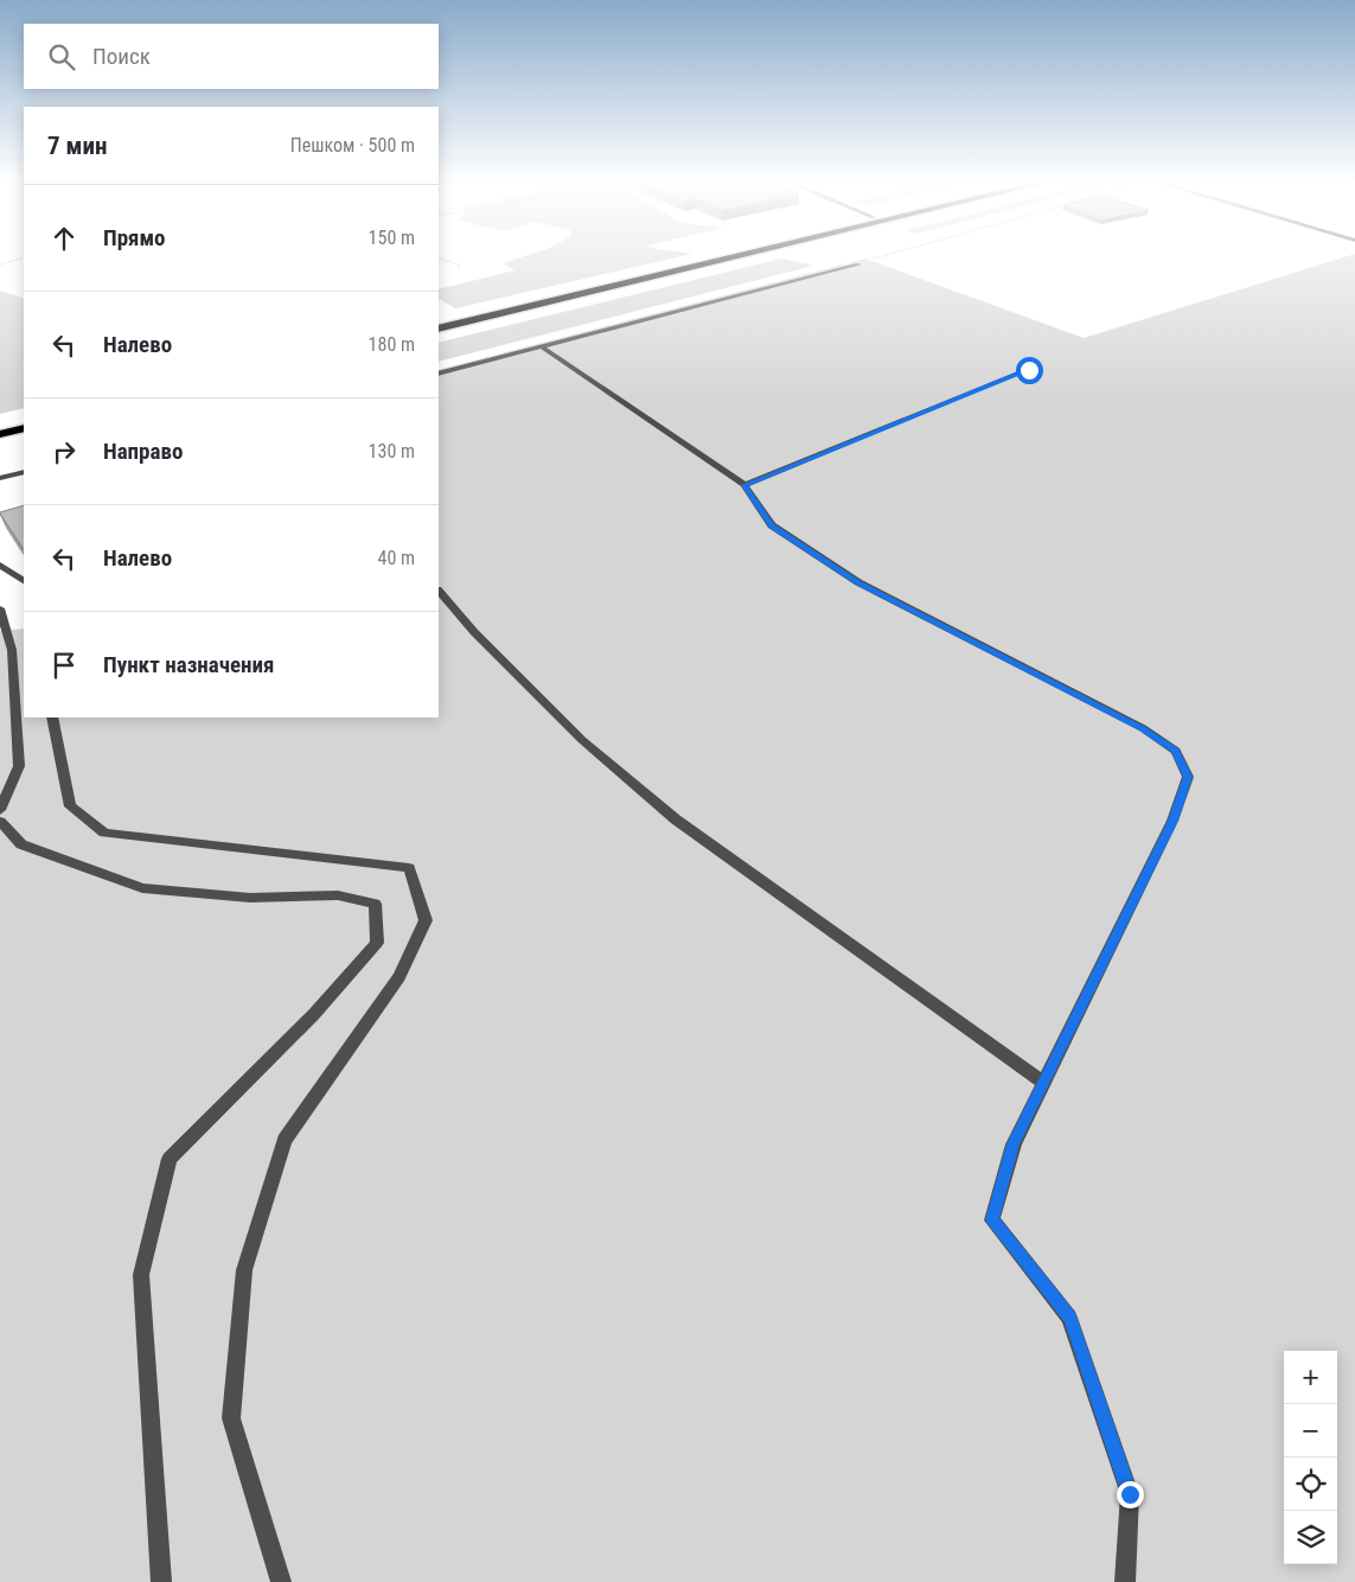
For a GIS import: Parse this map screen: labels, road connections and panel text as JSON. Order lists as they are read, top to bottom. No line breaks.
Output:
{"page":{"search":"Поиск","heading":["7 мин","Пешком · 500 m"],"list":[["Прямо","150 m"],["Налево","180 m"],["Направо","130 m"],["Налево","40 m"],"Пункт назначения"],"map_buttons":["+","−"]}}
